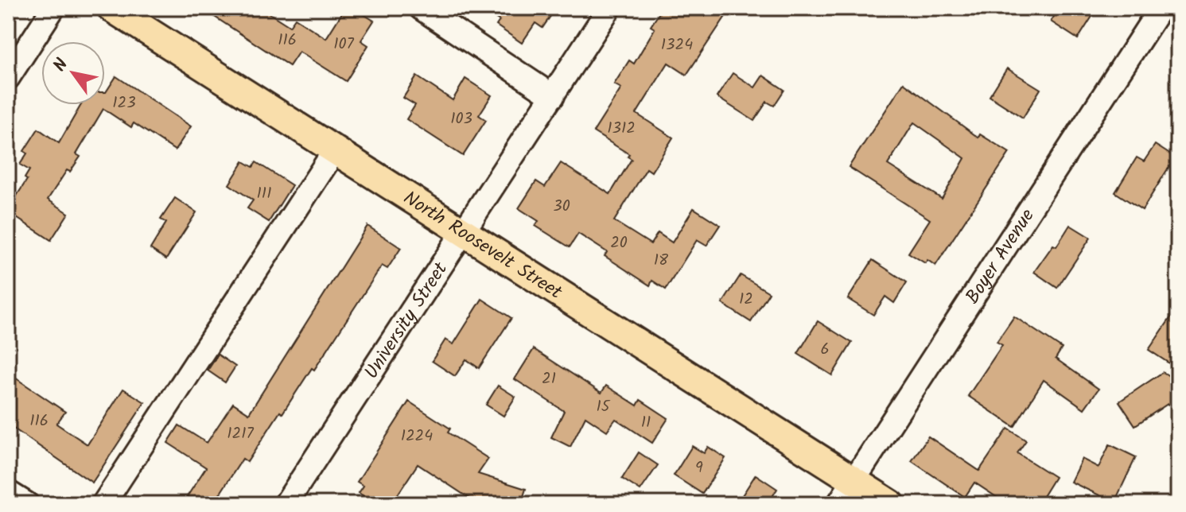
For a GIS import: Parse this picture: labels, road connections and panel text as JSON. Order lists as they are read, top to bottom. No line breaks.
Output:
{"streets":{"main road":["North Roosevelt Street"],"street":["Boyer Avenue","University Street"]},"crossings":[["North Roosevelt Street","Boyer Avenue"],["North Roosevelt Street","University Street"]],"house_numbers":["116","107","1324","123","103","1312","111","30","20","18","12","6","21","15","116","11","1217","1224","9"],"north":"top left"}
